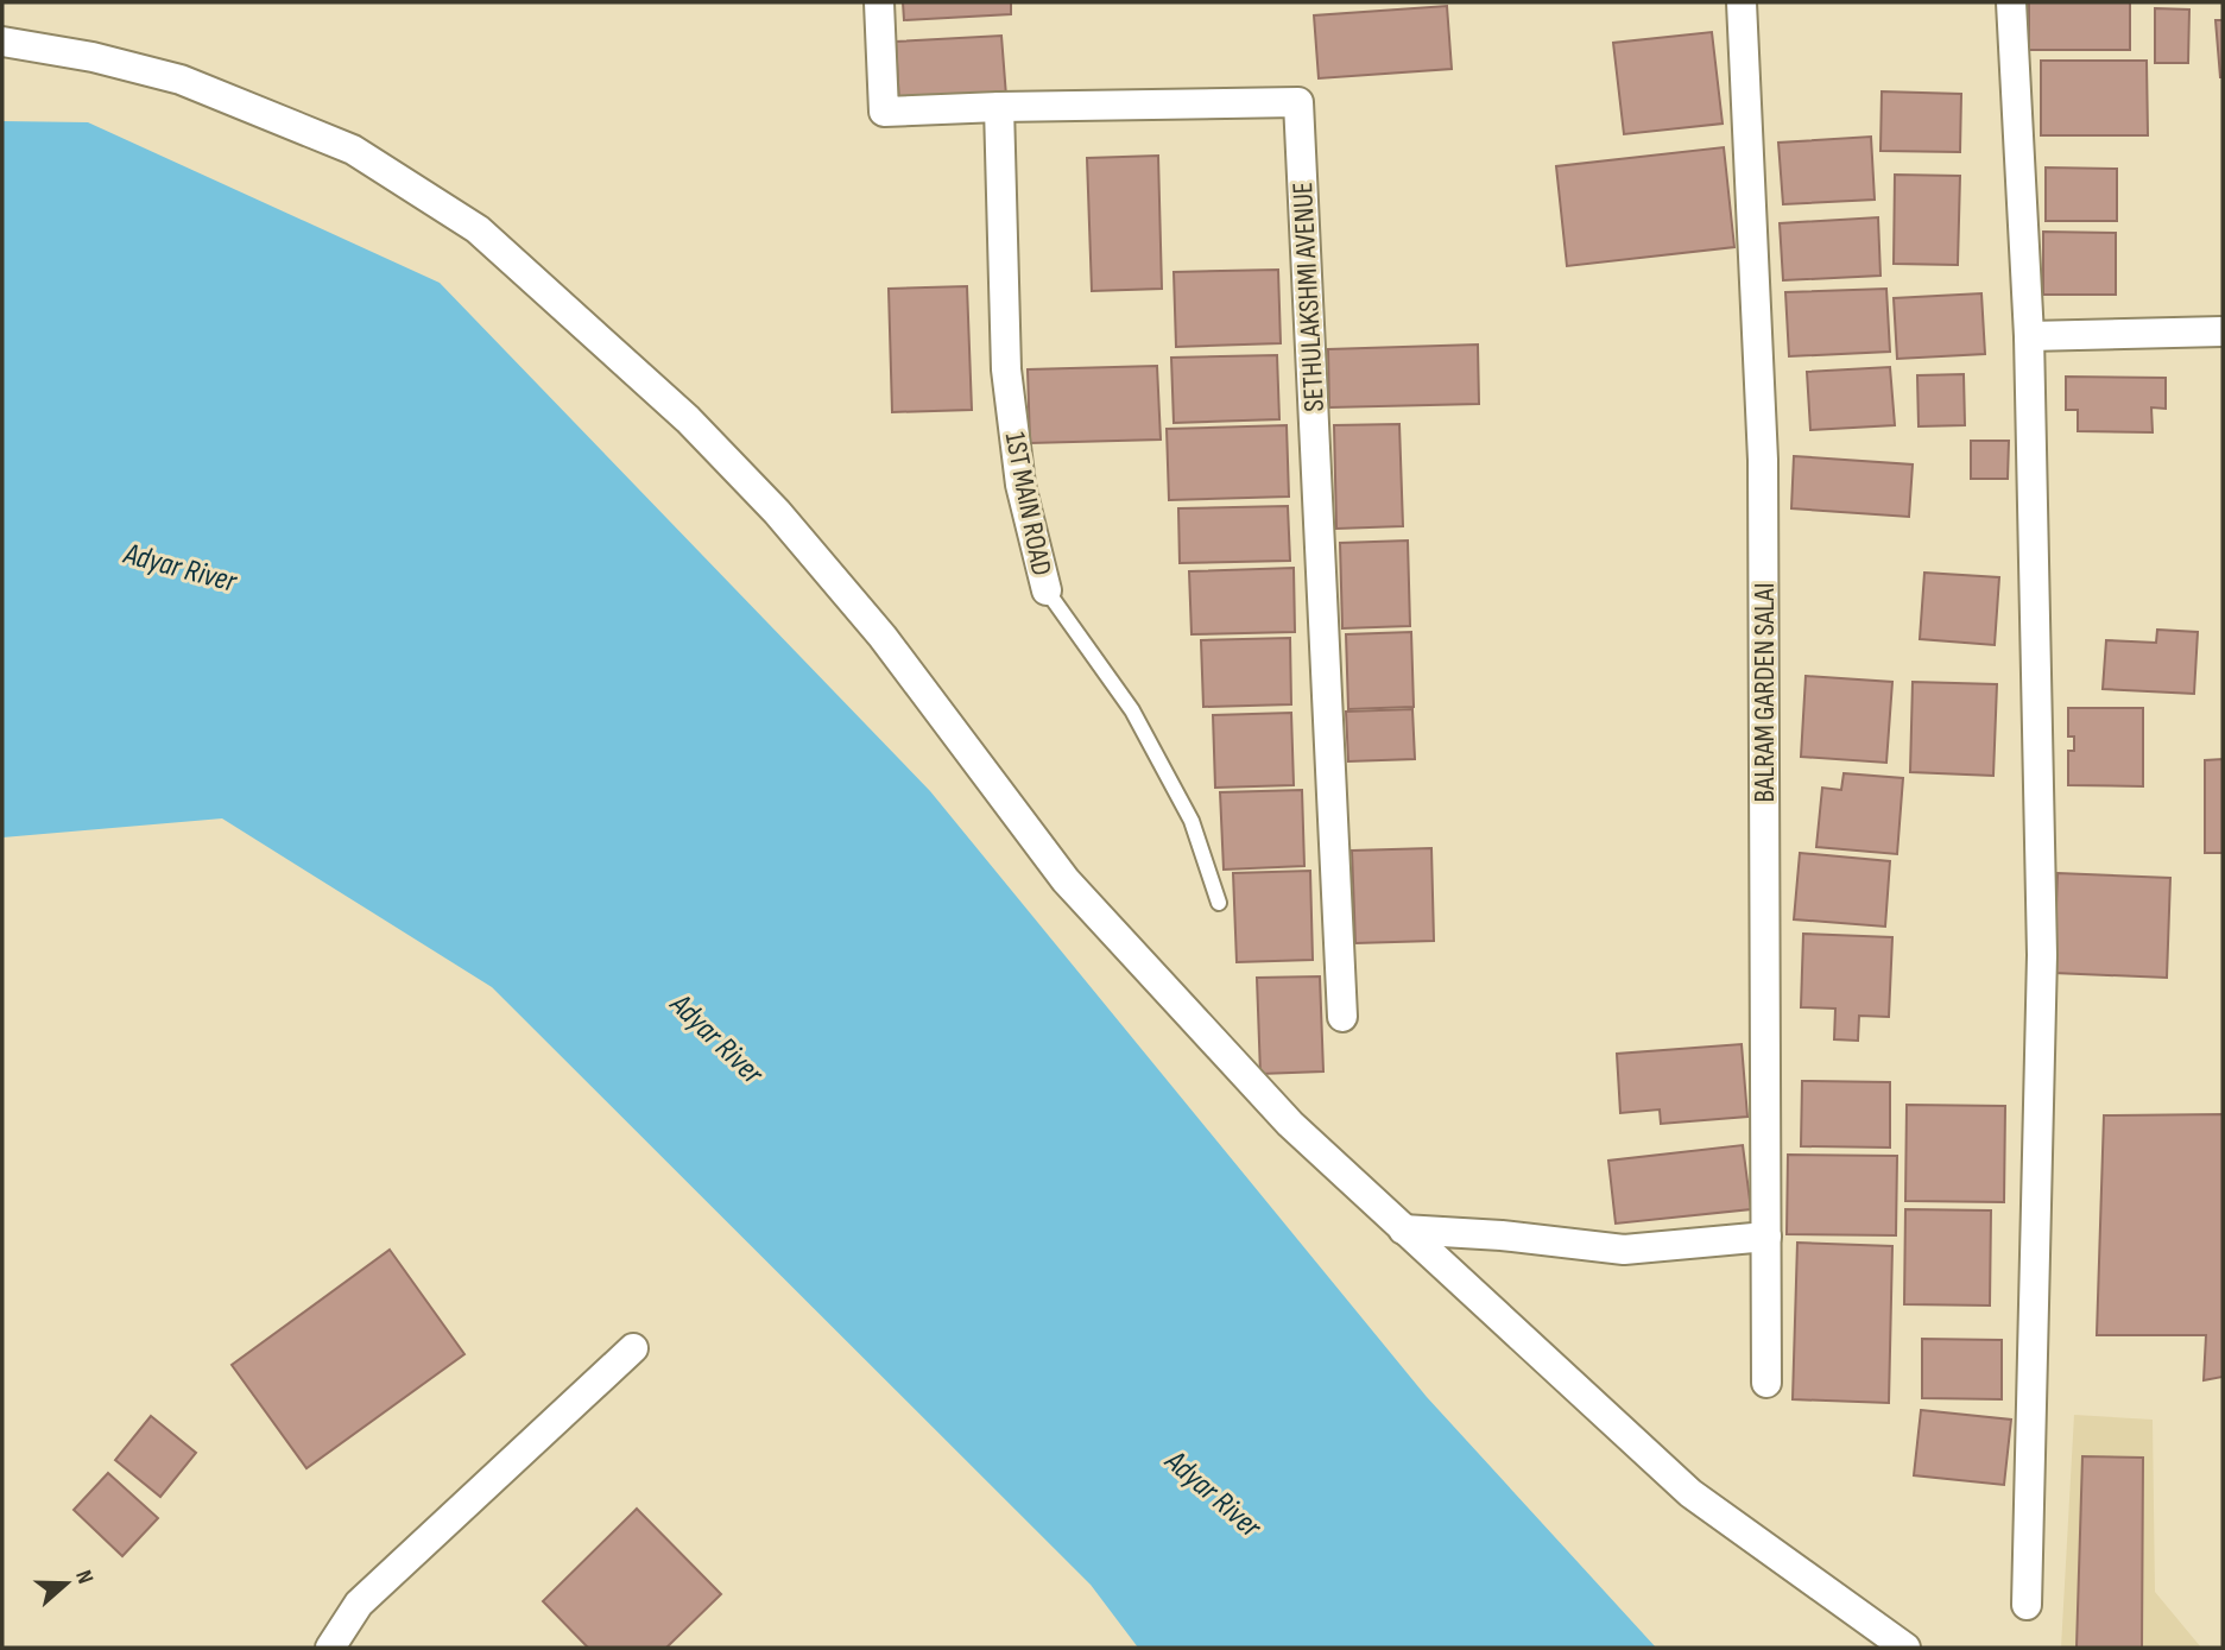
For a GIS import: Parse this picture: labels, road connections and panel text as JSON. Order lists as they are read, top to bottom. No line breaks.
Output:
{"streets":{"street":["SETHULAKSHMI AVENUE","1ST MAIN ROAD","BALRAM GARDEN SALAI"]},"crossings":[["SETHULAKSHMI AVENUE","1ST MAIN ROAD"]],"water":["Adyar River"],"north":"right"}
